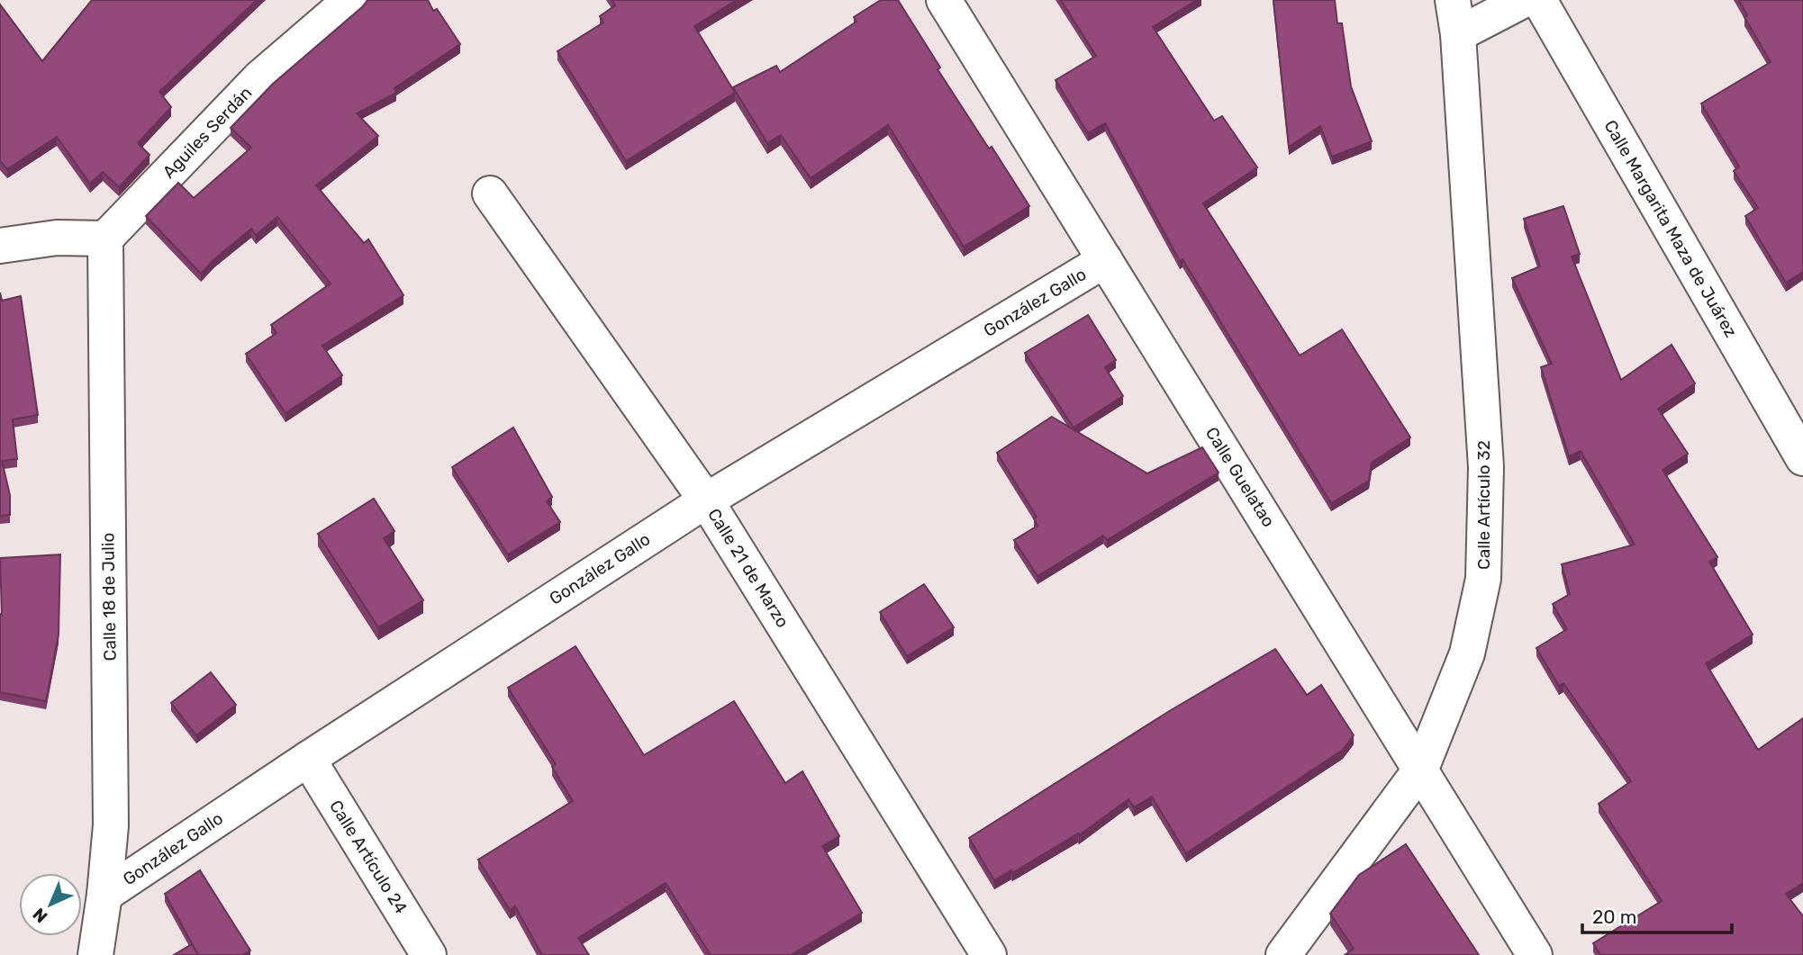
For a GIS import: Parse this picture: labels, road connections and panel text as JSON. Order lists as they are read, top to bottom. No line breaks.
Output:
{"streets":{"street":["Aguiles Serdán","Calle Margarita Maza de Juárez","González Gallo","Calle Guelatao","Calle Artículo 32","Calle 21 de Marzo","Calle 18 de Julio","Calle Artículo 24"]},"crossings":[["Aguiles Serdán","Calle 18 de Julio"],["González Gallo","Calle Guelatao"],["González Gallo","Calle 21 de Marzo"],["González Gallo","Calle 18 de Julio"],["González Gallo","Calle Artículo 24"],["Calle Guelatao","Calle Artículo 32"]],"scale_bar":"20 m","north":"bottom left"}
